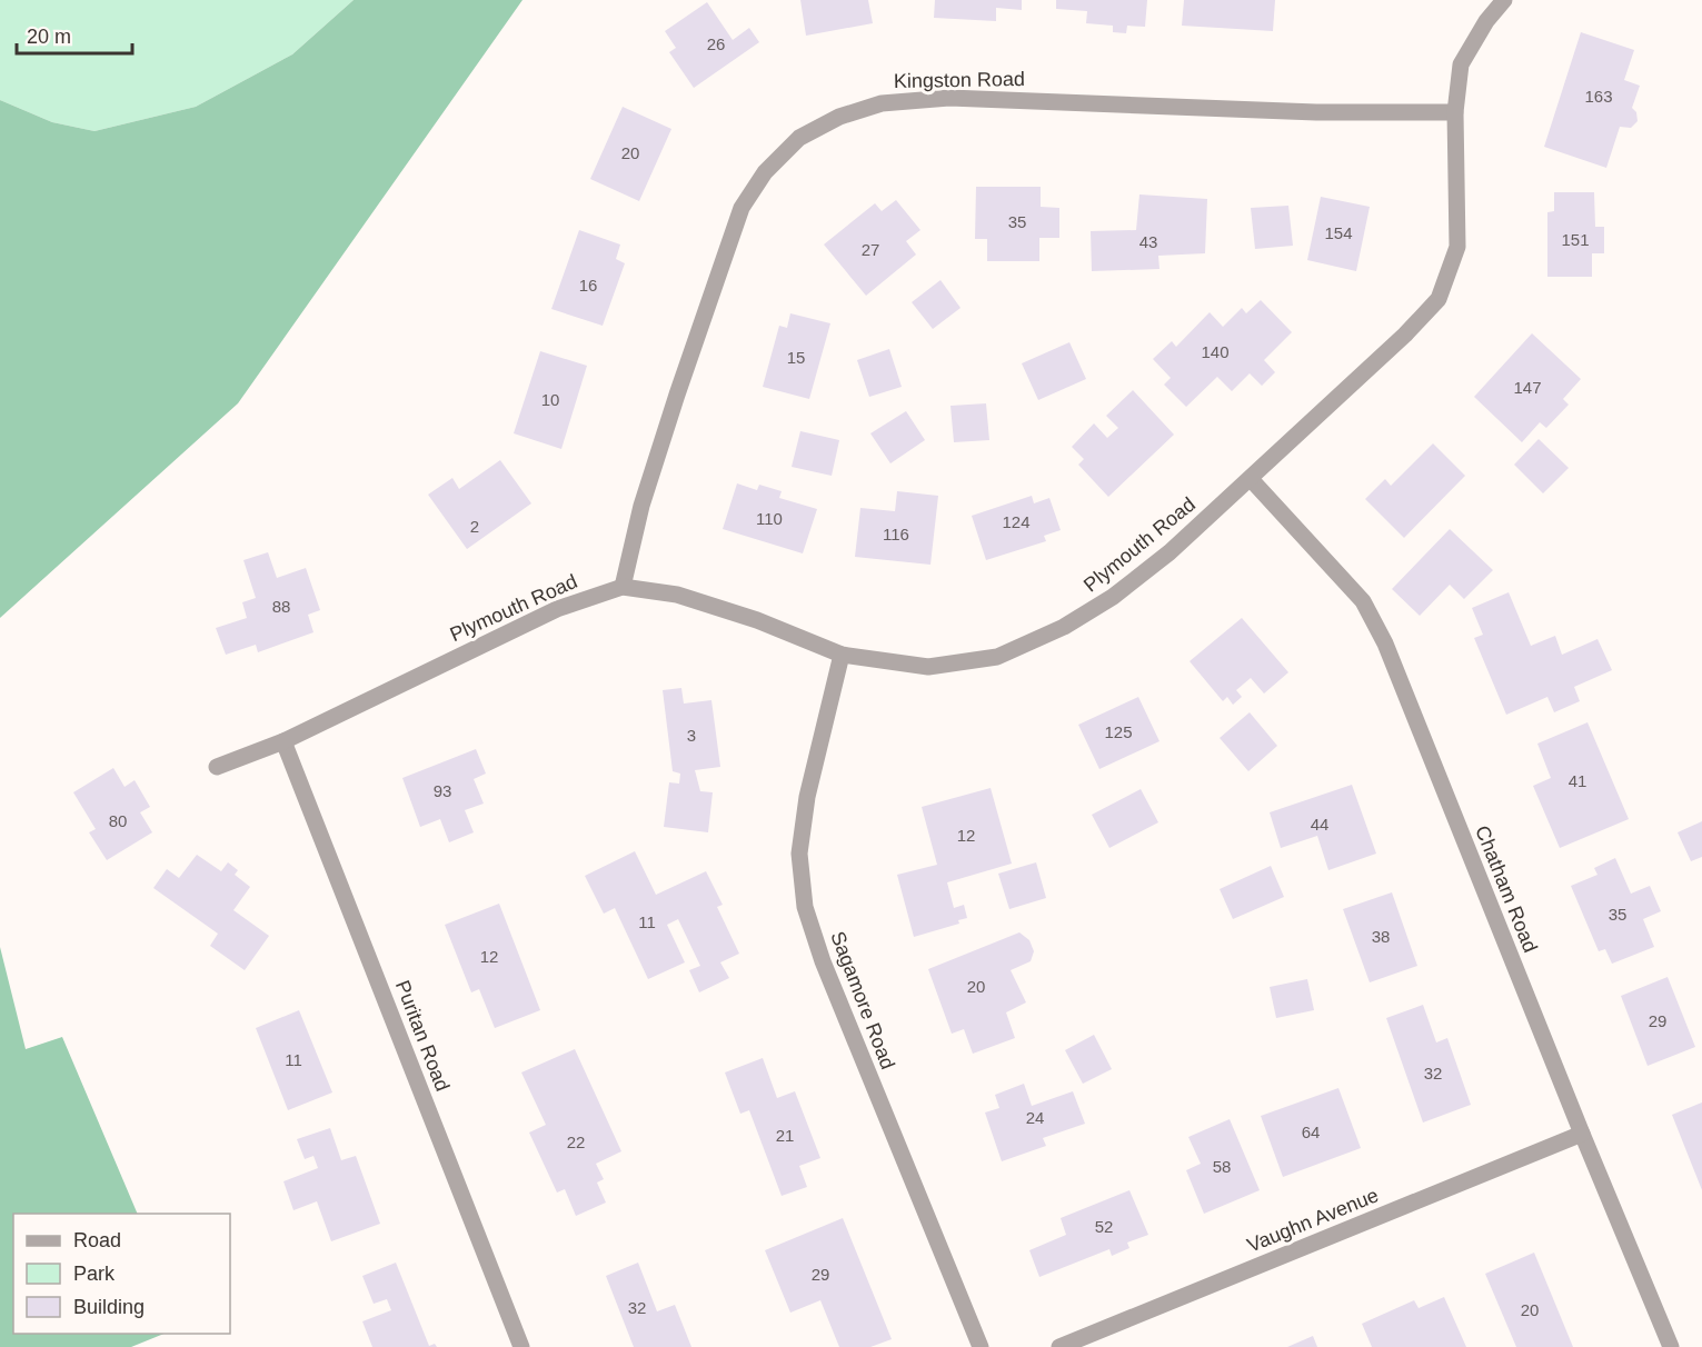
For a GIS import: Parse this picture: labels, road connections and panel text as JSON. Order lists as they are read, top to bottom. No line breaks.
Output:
{"streets":{"street":["Kingston Road","Plymouth Road","Chatham Road","Sagamore Road","Puritan Road","Vaughn Avenue"]},"crossings":[["Kingston Road","Plymouth Road"],["Plymouth Road","Chatham Road"],["Plymouth Road","Sagamore Road"],["Plymouth Road","Puritan Road"],["Chatham Road","Vaughn Avenue"]],"house_numbers":["26","163","20","35","154","151","43","27","16","140","15","147","10","110","124","2","116","88","125","3","41","93","80","44","12","35","11","38","12","20","29","11","32","24","64","21","22","58","52","29","32","20"],"legend":["Road","Park","Building"],"scale_bar":"20 m"}
